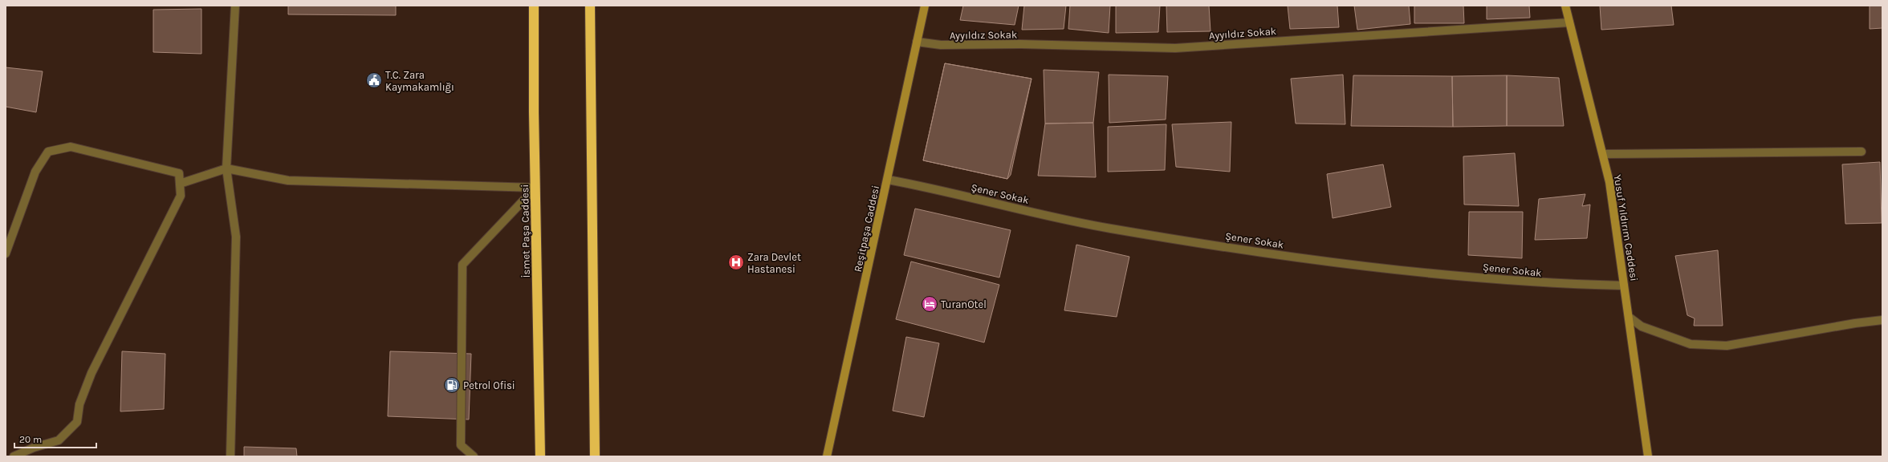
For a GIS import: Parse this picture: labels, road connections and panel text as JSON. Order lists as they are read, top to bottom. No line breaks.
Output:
{"streets":{"highway":["İsmet Paşa Caddesi"],"main road":["Yusuf Yıldırım Caddesi","Reşitpaşa Caddesi"],"street":["Ayyıldız Sokak","Şener Sokak"]},"crossings":[["Ayyıldız Sokak","Yusuf Yıldırım Caddesi"],["Ayyıldız Sokak","Reşitpaşa Caddesi"],["Şener Sokak","Yusuf Yıldırım Caddesi"],["Şener Sokak","Reşitpaşa Caddesi"]],"places":{"public building":["T.C. Zara Kaymakamlığı"],"hospital":["Zara Devlet Hastanesi"],"hotel":["TuranOtel"],"fuel station":["Petrol Ofisi"]},"scale_bar":"20 m"}
